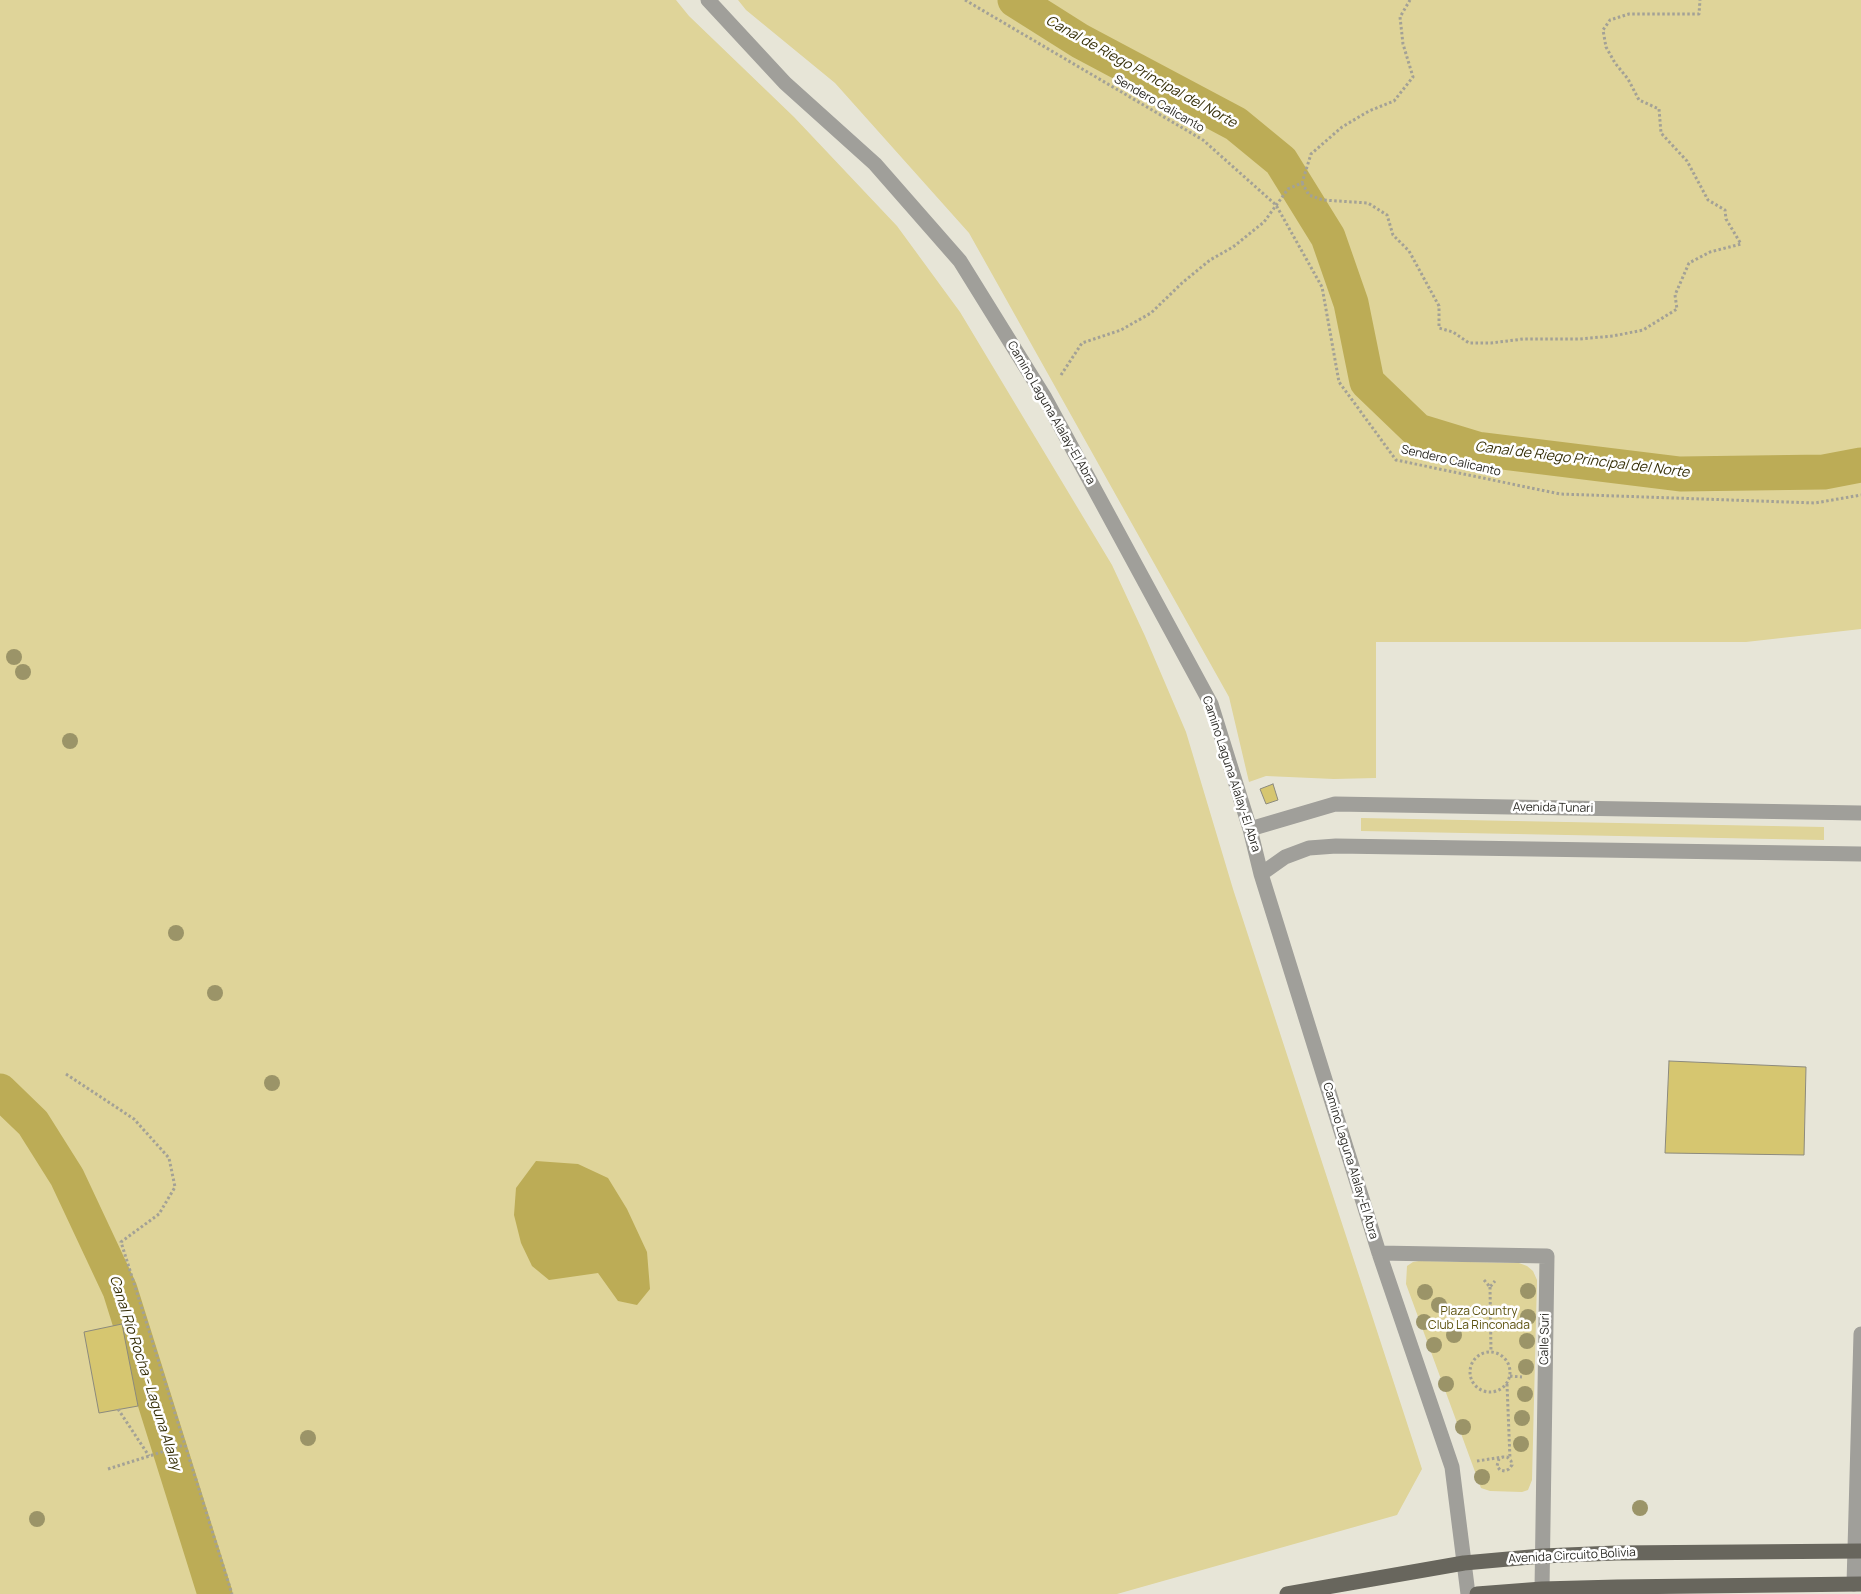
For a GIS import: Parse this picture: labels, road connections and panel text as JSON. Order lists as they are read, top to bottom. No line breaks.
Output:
{"streets":{"main road":["Avenida Circuito Bolivia"],"street":["Camino Laguna Alalay-El Abra","Avenida Tunari","Calle Suri"],"path":["Sendero Calicanto"]},"crossings":[["Camino Laguna Alalay-El Abra","Avenida Tunari"],["Camino Laguna Alalay-El Abra","Calle Suri"],["Camino Laguna Alalay-El Abra","Avenida Circuito Bolivia"],["Calle Suri","Avenida Circuito Bolivia"]],"water":["Canal de Riego Principal del Norte","Canal Río Rocha - Laguna Alalay"],"parks":["Plaza Country Club La Rinconada"]}
